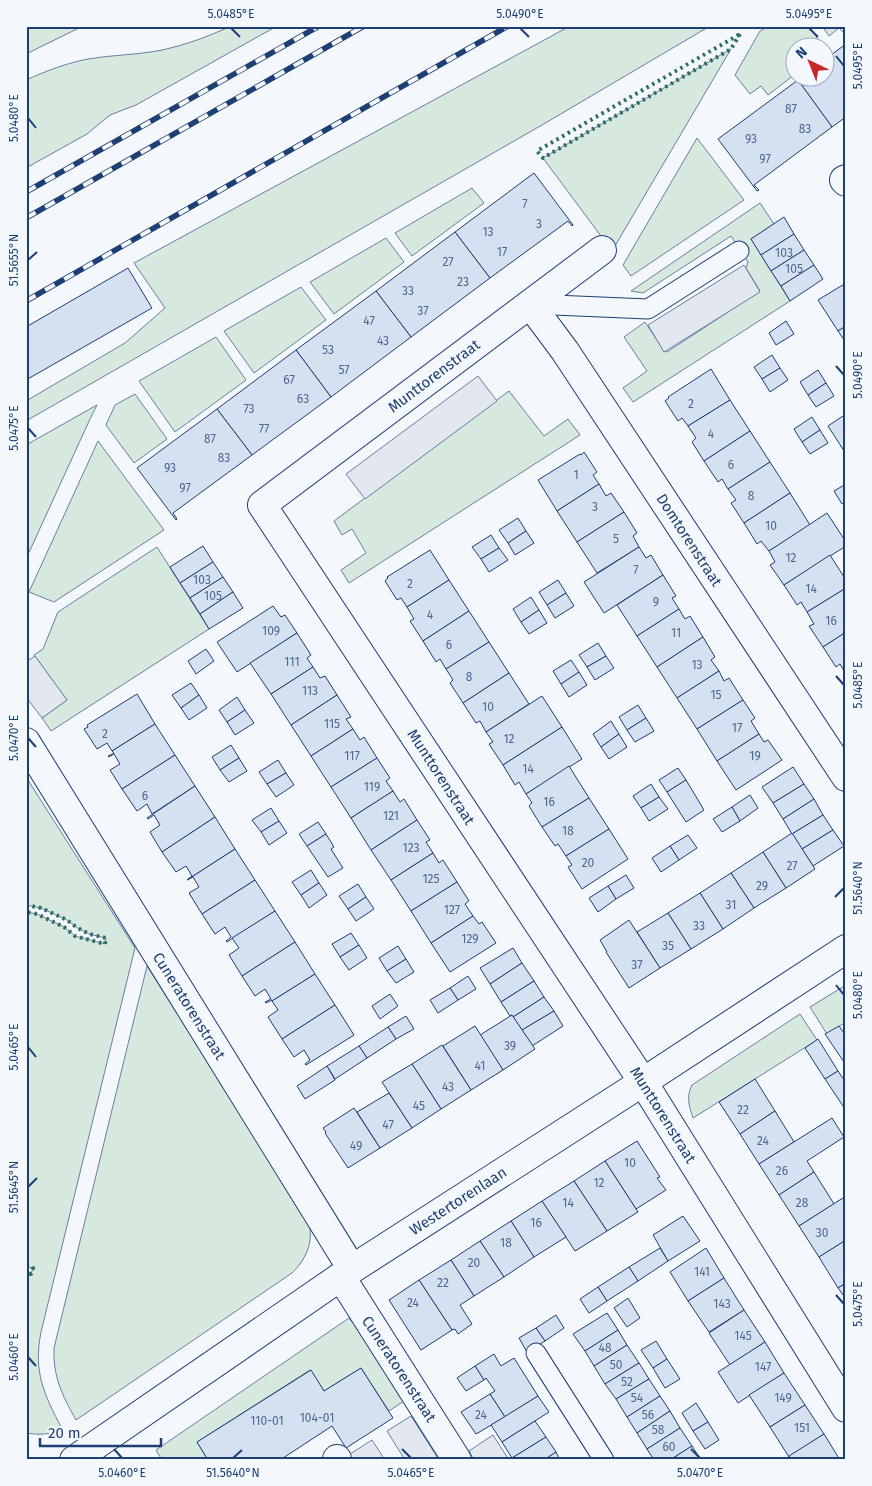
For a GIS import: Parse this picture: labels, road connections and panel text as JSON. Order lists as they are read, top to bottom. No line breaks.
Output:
{"streets":{"street":["Munttorenstraat","Domtorenstraat","Cuneratorenstraat","Westertorenlaan"]},"crossings":[["Munttorenstraat","Domtorenstraat"],["Munttorenstraat","Westertorenlaan"],["Cuneratorenstraat","Westertorenlaan"]],"house_numbers":["87","83","93","97","7","3","13","17","103","27","105","23","33","37","47","43","53","57","67","63","2","73","77","4","87","83","6","93","1","97","8","3","10","5","12","7","103","2","14","105","9","4","16","109","11","6","111","13","8","113","15","10","115","17","2","12","117","19","14","119","6","16","121","18","123","20","27","125","29","31","127","33","129","35","37","39","41","43","45","22","47","24","49","10","26","12","14","28","16","30","18","20","141","22","24","143","145","48","50","147","52","54","149","24","56","104-01","110-01","151","58","60"],"scale_bar":"20 m","north":"top left","coordinates":["5.0485°E","5.0490°E","5.0495°E","5.0480°E","51.5655°N","5.0475°E","5.0470°E","51.5640°N","5.0465°E","51.5645°N","5.0460°E"]}
